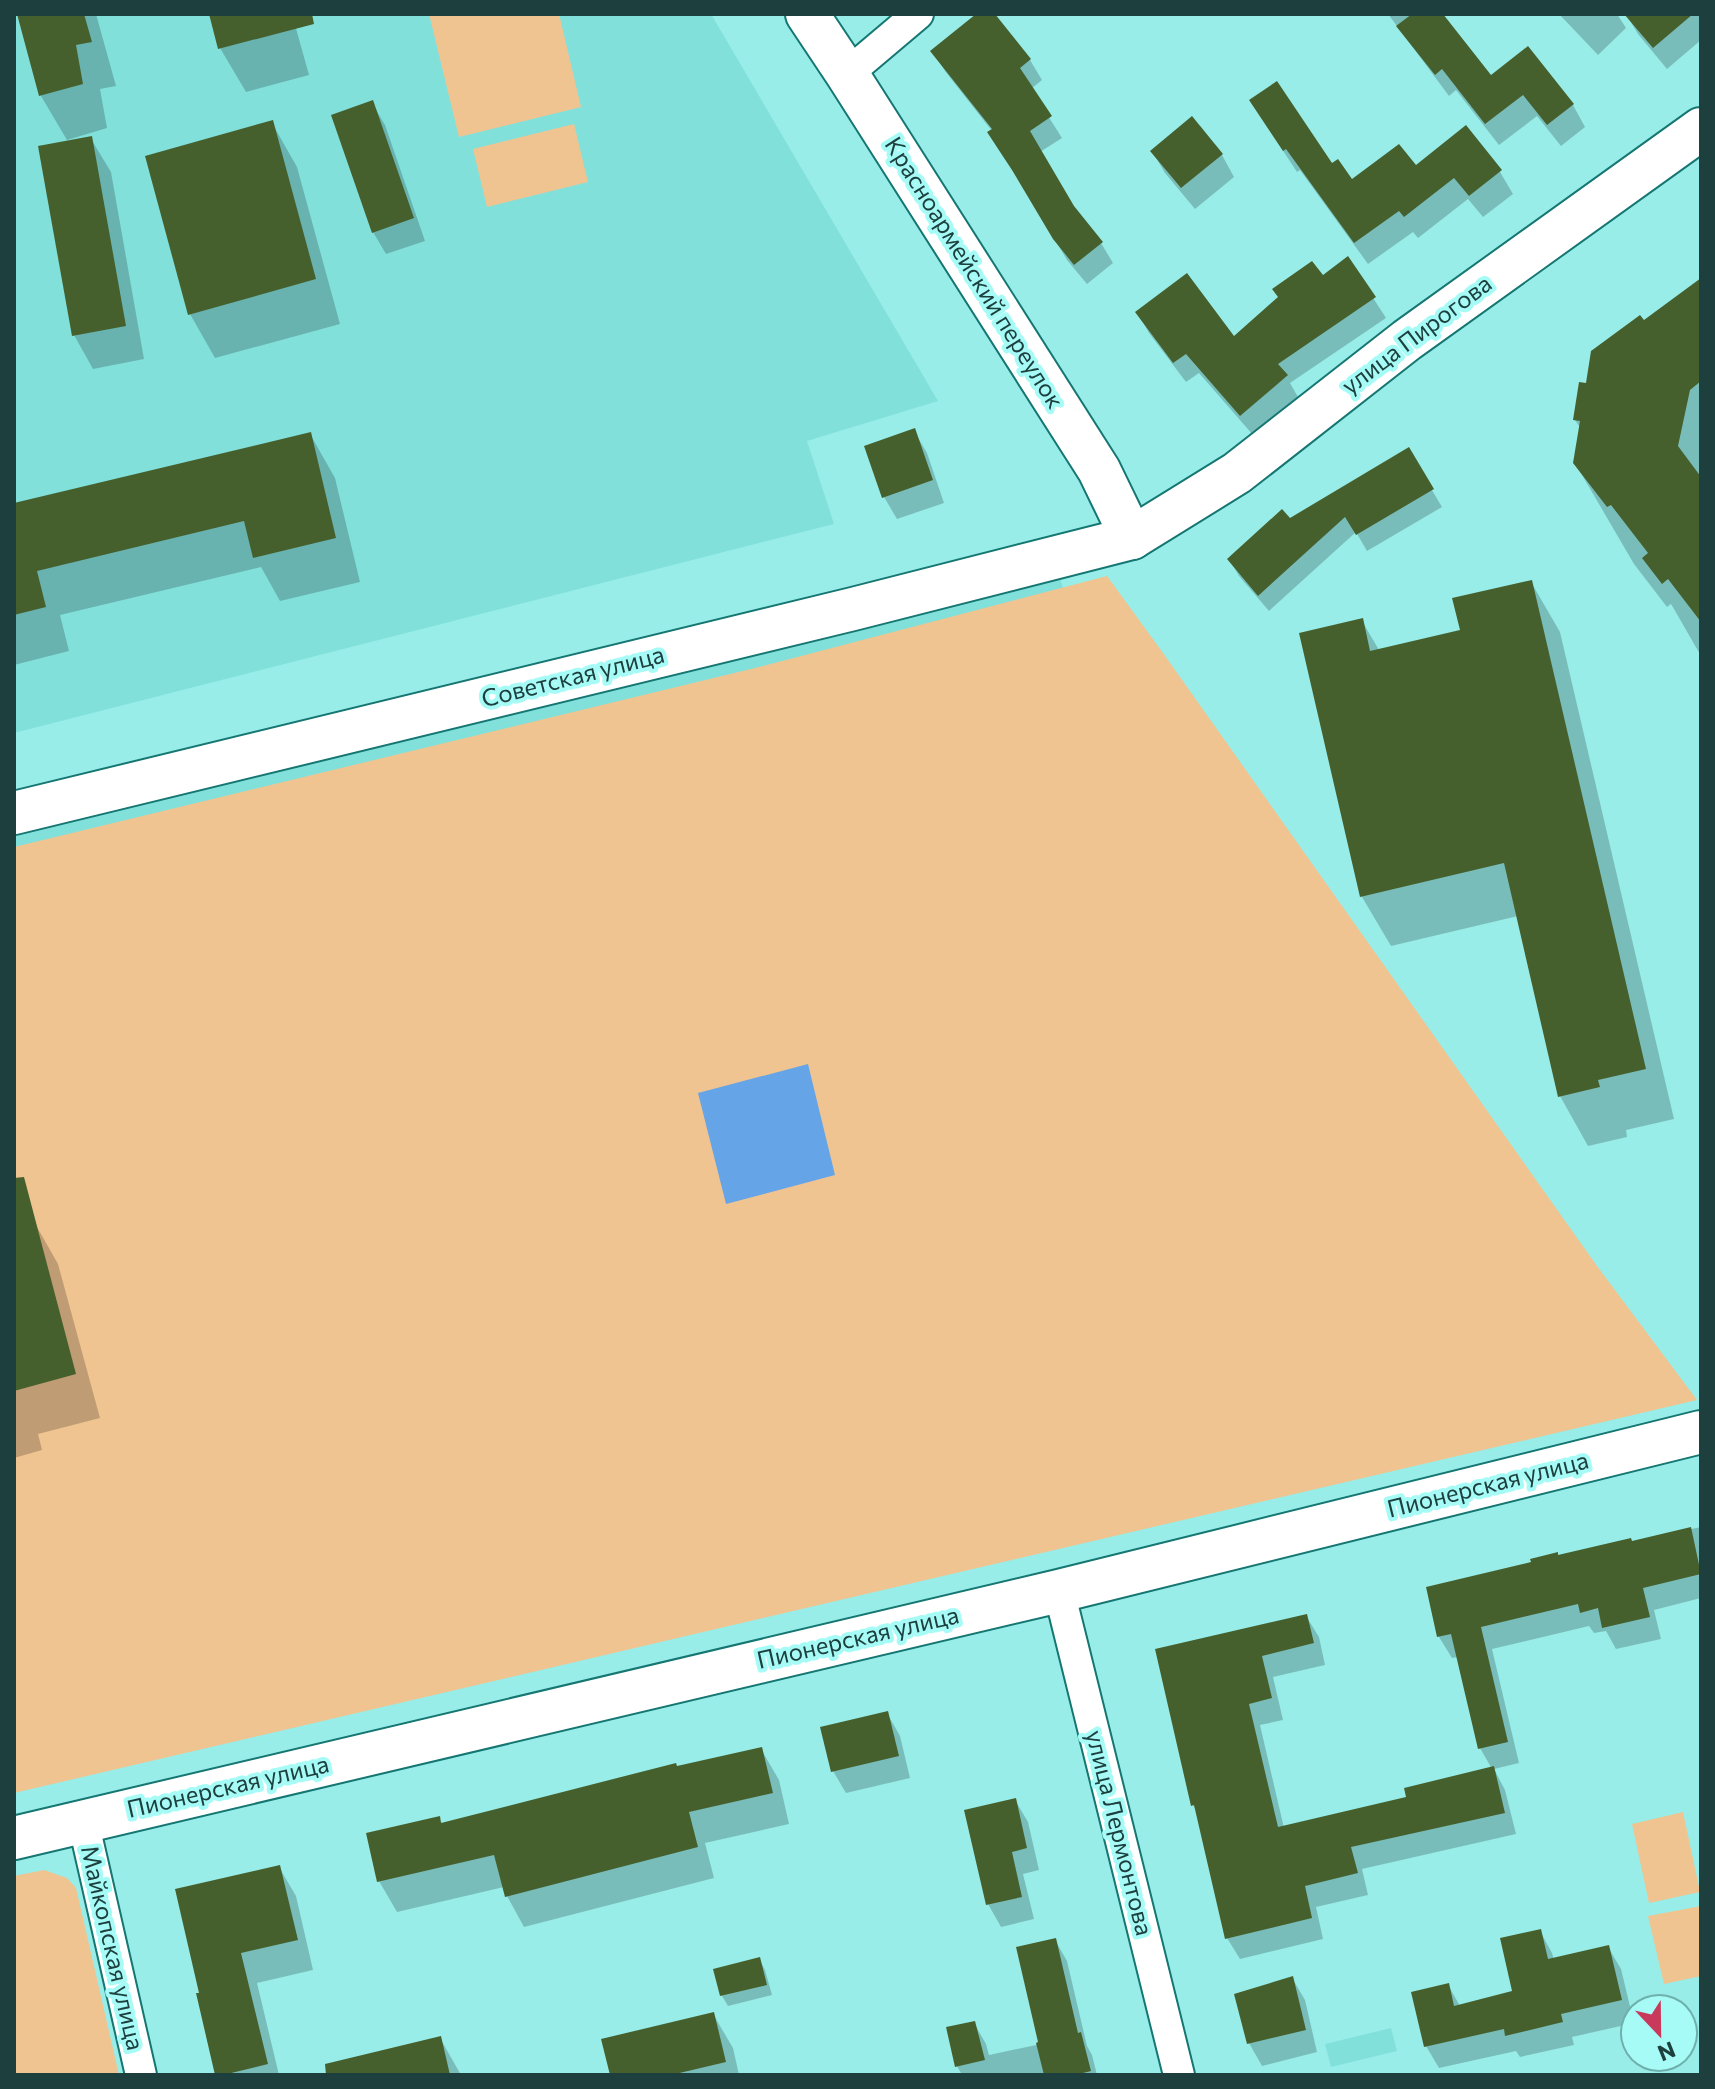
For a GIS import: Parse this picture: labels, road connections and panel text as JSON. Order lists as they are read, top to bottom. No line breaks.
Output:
{"streets":{"street":["Красноармейский переулок","улица Пирогова","Советская улица","Пионерская улица","улица Лермонтова","Майкопская улица"]},"crossings":[["Красноармейский переулок","улица Пирогова"],["Красноармейский переулок","Советская улица"],["улица Пирогова","Советская улица"],["Пионерская улица","улица Лермонтова"],["Пионерская улица","Майкопская улица"]],"north":"bottom"}
